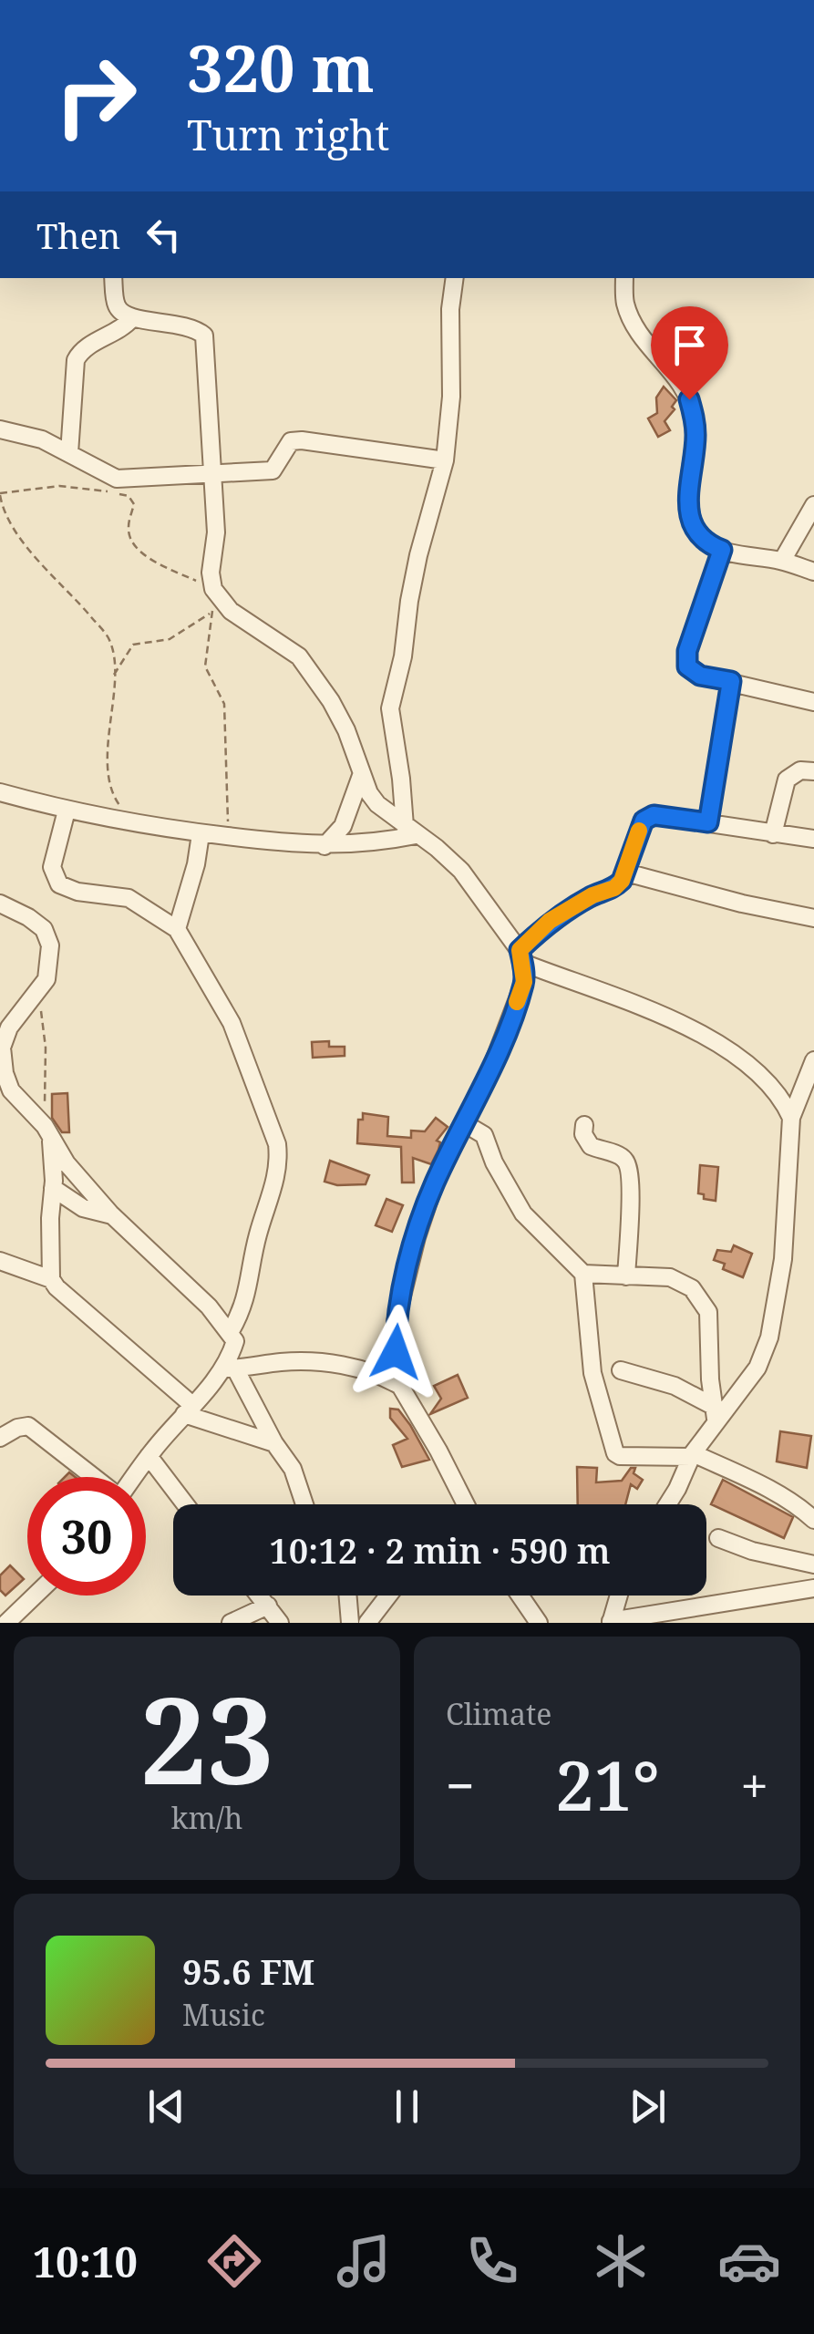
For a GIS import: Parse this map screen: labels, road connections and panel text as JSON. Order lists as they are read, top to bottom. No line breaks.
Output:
{"page":{"turn":["320 m","Turn right"],"then":"Then","limit":"30","trip":"10:12 · 2 min · 590 m","tile":[["23","km/h"],"Climate"],"heat":["−","21°","+"],"song":["95.6 FM","Music"],"tabs":"10:10"}}
